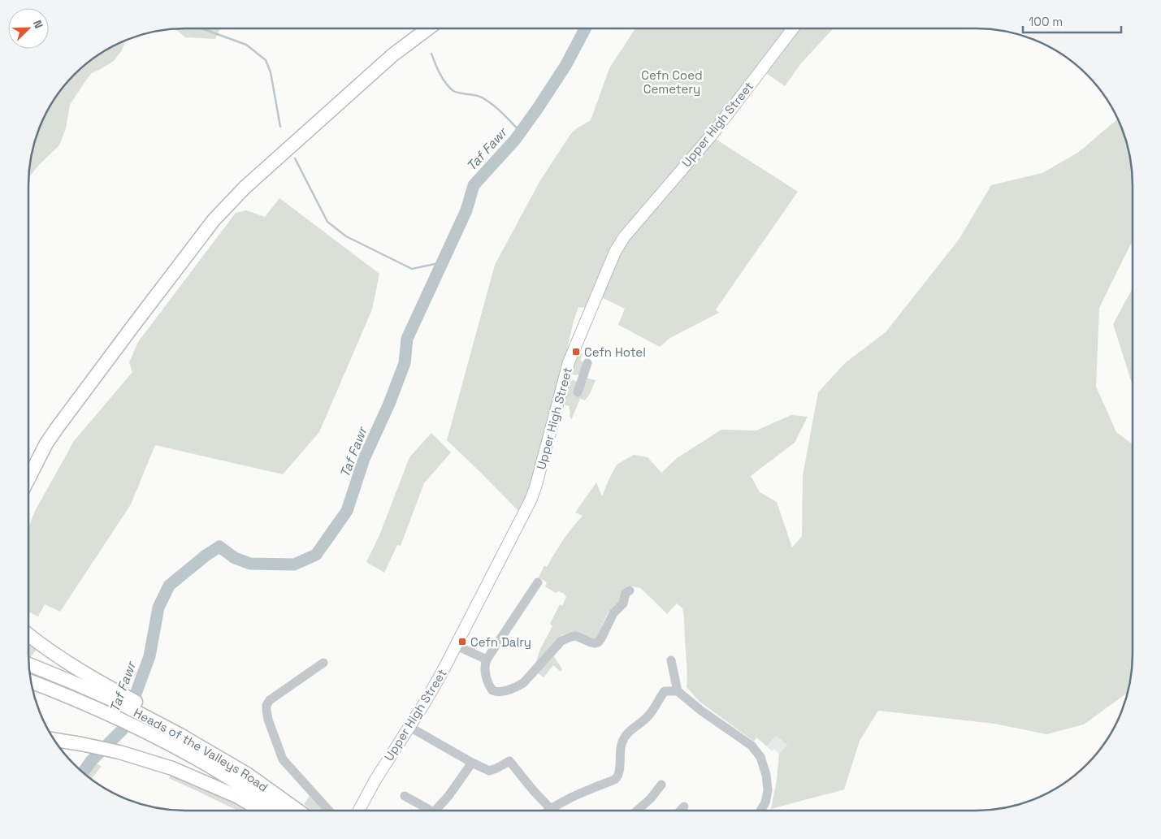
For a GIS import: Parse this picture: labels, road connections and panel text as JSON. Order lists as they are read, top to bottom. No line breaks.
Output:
{"streets":{"highway":["Heads of the Valleys Road"],"main road":["Upper High Street"]},"water":["Taf Fawr"],"parks":["Cefn Coed Cemetery"],"places":{"transit":["Cefn Hotel","Cefn Dalry"]},"scale_bar":"100 m","north":"top right"}
